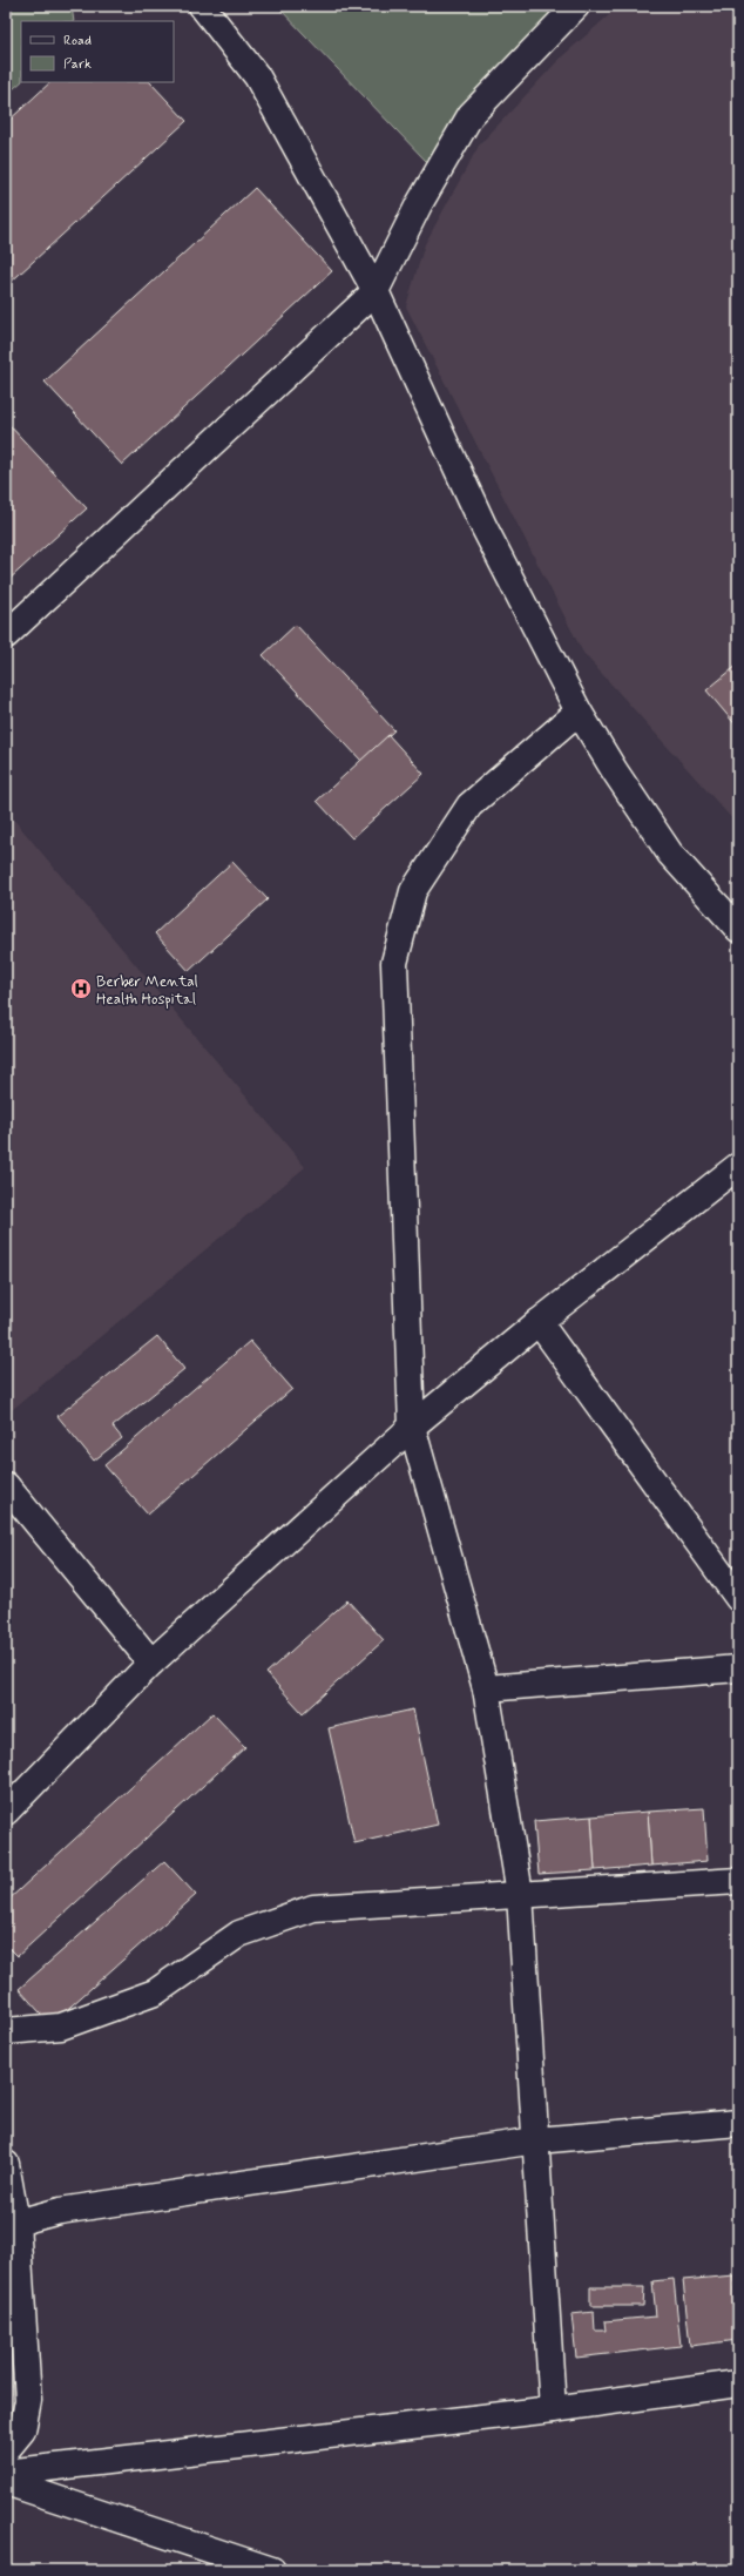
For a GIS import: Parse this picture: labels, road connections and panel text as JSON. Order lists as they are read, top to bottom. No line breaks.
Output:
{"places":{"hospital":["Berber Mental Health Hospital"]},"legend":["Road","Park"]}
